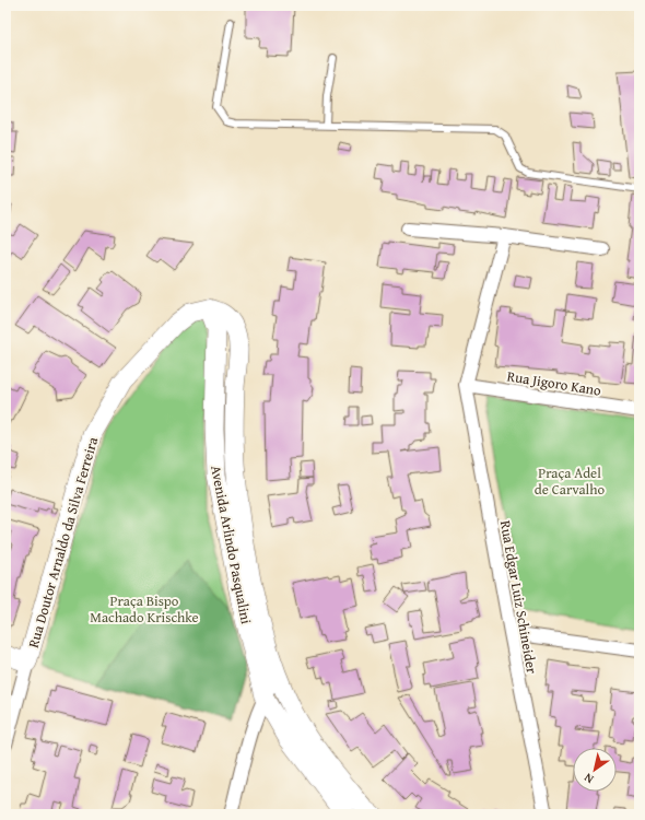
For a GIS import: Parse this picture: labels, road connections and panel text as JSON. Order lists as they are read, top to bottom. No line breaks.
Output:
{"streets":{"street":["Rua Jigoro Kano","Rua Doutor Arnaldo da Silva Ferreira","Avenida Arlindo Pasqualini","Rua Edgar Luiz Schineider"]},"crossings":[["Rua Jigoro Kano","Rua Edgar Luiz Schineider"],["Rua Doutor Arnaldo da Silva Ferreira","Avenida Arlindo Pasqualini"]],"parks":["Praça Adel de Carvalho","Praça Bispo Machado Krischke"],"north":"bottom left"}
